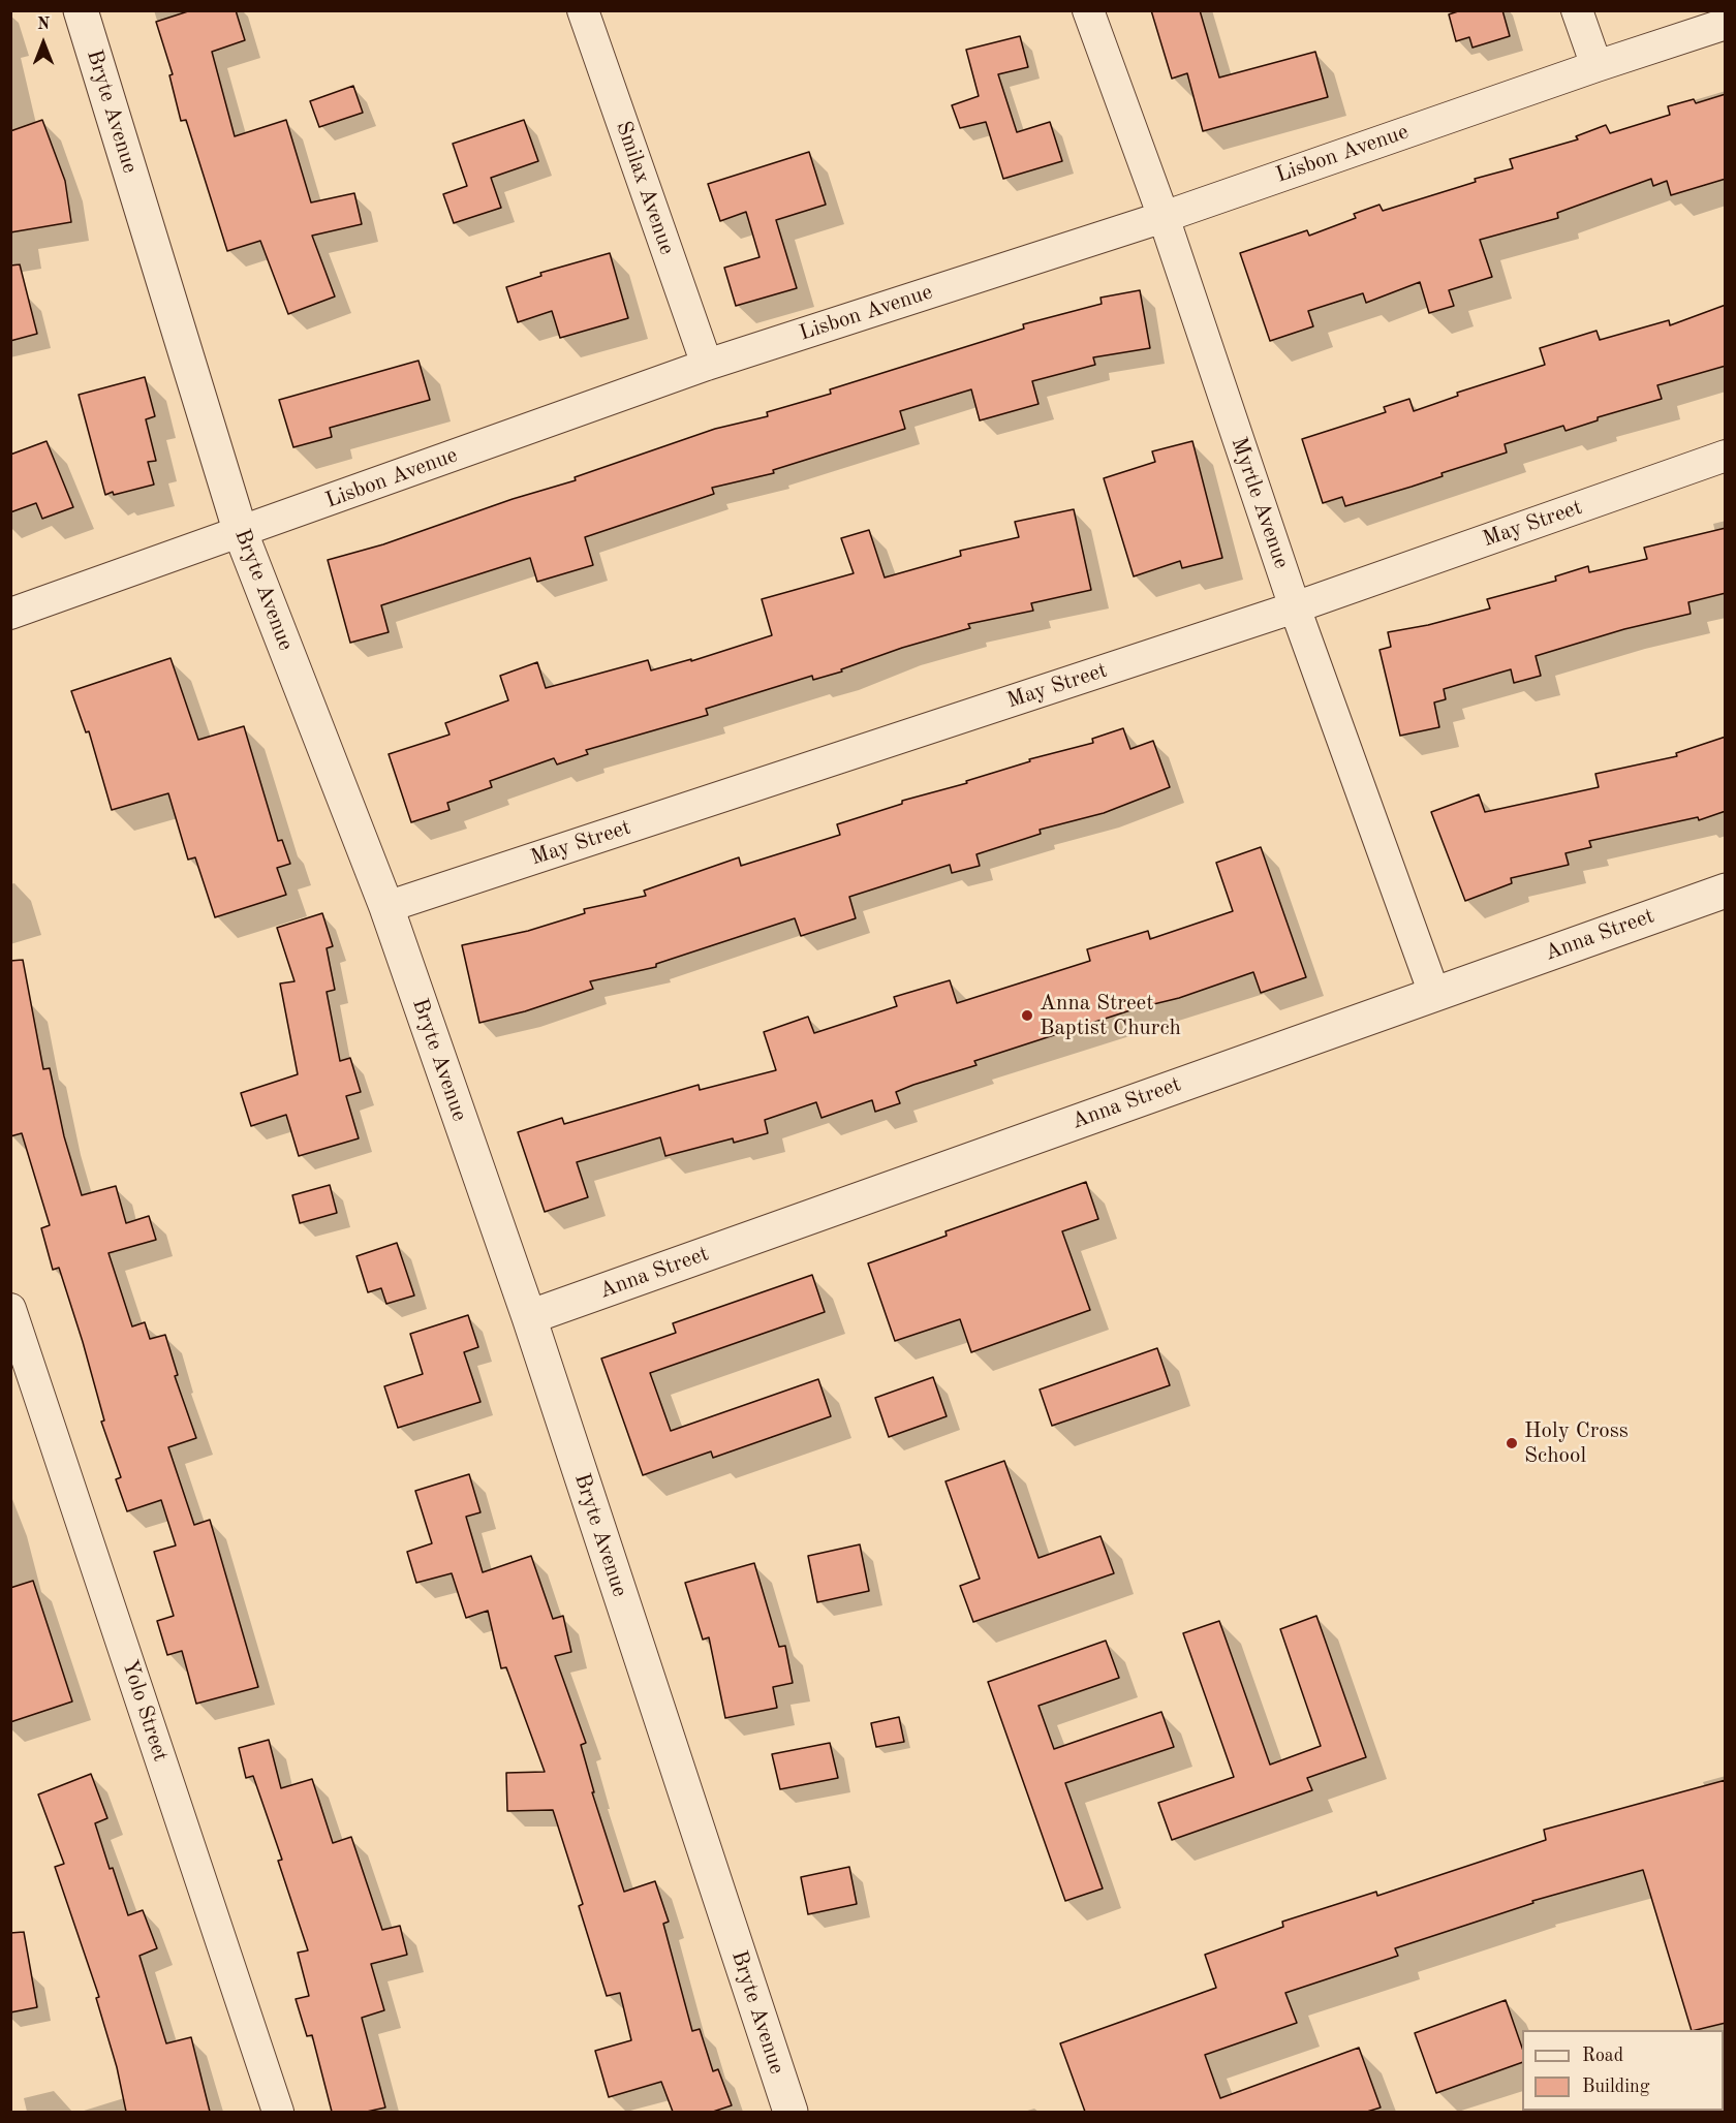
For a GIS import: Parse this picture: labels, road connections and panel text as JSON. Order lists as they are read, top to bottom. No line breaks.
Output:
{"streets":{"street":["Bryte Avenue","Lisbon Avenue","Smilax Avenue","Myrtle Avenue","May Street","Anna Street","Yolo Street"]},"crossings":[["Bryte Avenue","Lisbon Avenue"],["Bryte Avenue","May Street"],["Bryte Avenue","Anna Street"],["Lisbon Avenue","Smilax Avenue"],["Lisbon Avenue","Myrtle Avenue"],["Myrtle Avenue","May Street"],["Myrtle Avenue","Anna Street"]],"places":["Anna Street Baptist Church","Holy Cross School"],"legend":["Road","Building"],"north":"top"}
